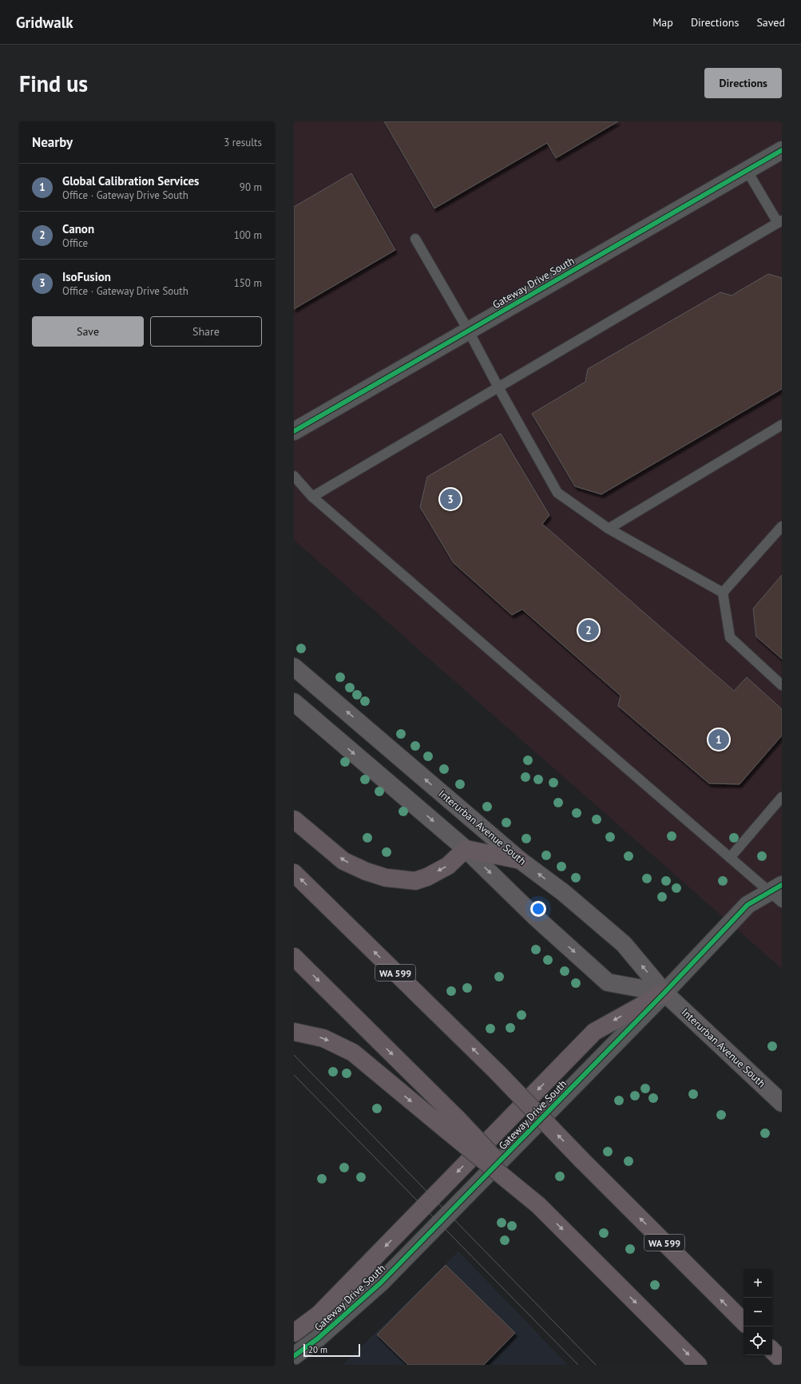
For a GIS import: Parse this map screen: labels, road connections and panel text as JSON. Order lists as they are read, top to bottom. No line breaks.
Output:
{"streets":{"highway":["WA 599"],"main road":["Interurban Avenue South"],"street":["Gateway Drive South"]},"crossings":[["Gateway Drive South","Interurban Avenue South"]],"scale_bar":"20 m","page":{"header":"Gridwalk","nav":["Map","Directions","Saved"],"buttons":["Directions",["Save","Share"]],"title":"Find us","heading":["Nearby","3 results"],"list":[{"mark":"1","name":"Global Calibration Services","note":"Office · Gateway Drive South","value":"90 m"},{"mark":"2","name":"Canon","note":"Office","value":"100 m"},{"mark":"3","name":"IsoFusion","note":"Office · Gateway Drive South","value":"150 m"}],"pins":["3","2","1"],"map_buttons":["+","−"],"scale":"20 m"}}
